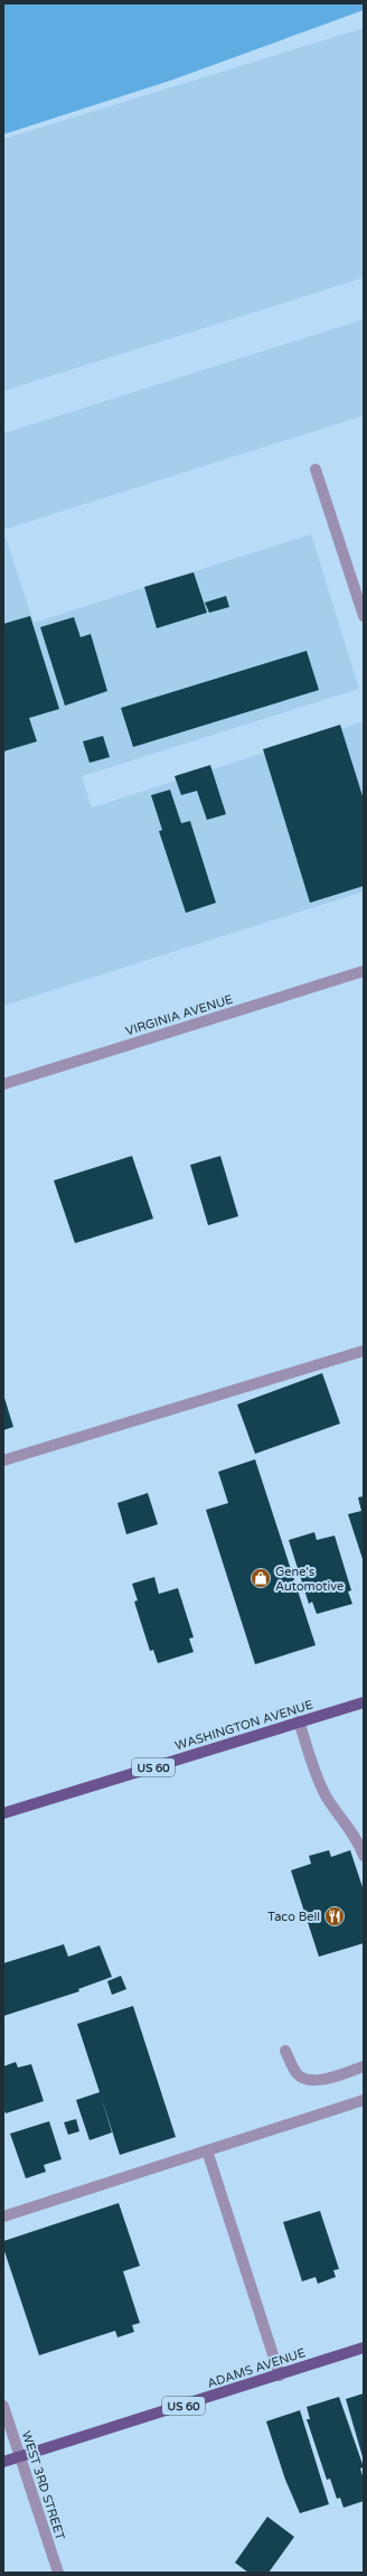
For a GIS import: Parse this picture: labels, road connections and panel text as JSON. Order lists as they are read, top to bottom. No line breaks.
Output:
{"streets":{"main road":["WASHINGTON AVENUE","US 60","ADAMS AVENUE"],"street":["VIRGINIA AVENUE","WEST 3RD STREET"]},"crossings":[["ADAMS AVENUE","WEST 3RD STREET"]],"places":{"shop":["Gene's Automotive"],"restaurant":["Taco Bell"]}}
